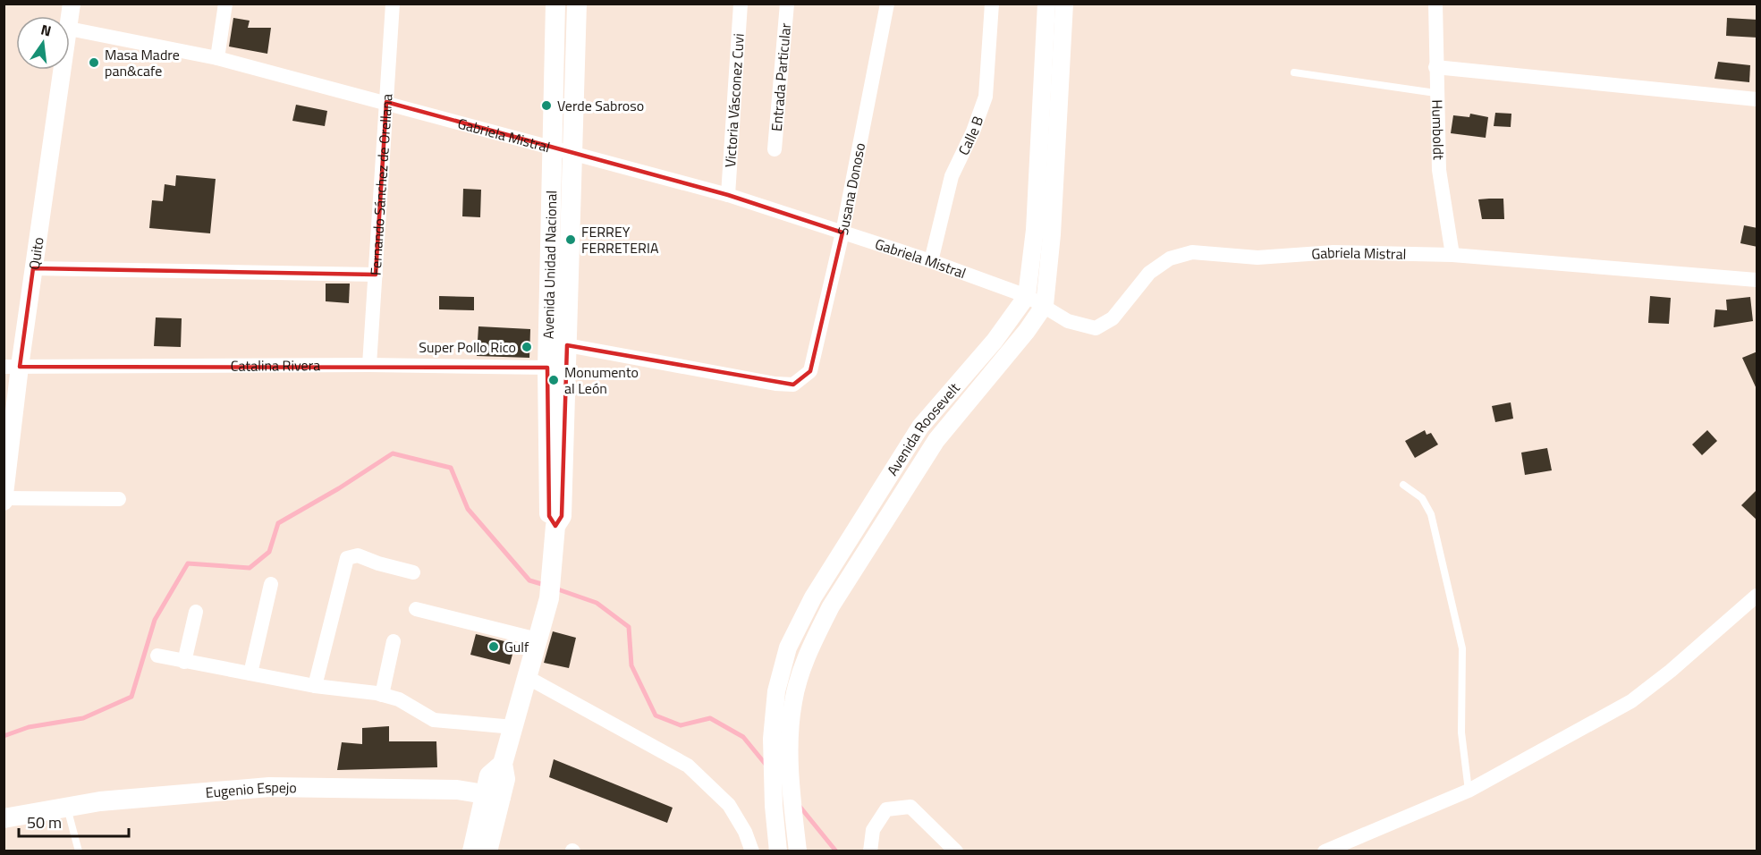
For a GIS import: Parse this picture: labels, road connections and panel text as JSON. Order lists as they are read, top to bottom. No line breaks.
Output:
{"streets":{"main road":["Avenida Unidad Nacional","Eugenio Espejo"],"street":["Entrada Particular","Victoria Vásconez Cuvi","Humboldt","Gabriela Mistral","Calle B","Fernando Sánchez de Orellana","Susana Donoso","Quito","Catalina Rivera","Avenida Roosevelt"]},"crossings":[["Victoria Vásconez Cuvi","Gabriela Mistral"],["Humboldt","Gabriela Mistral"],["Gabriela Mistral","Calle B"],["Gabriela Mistral","Fernando Sánchez de Orellana"],["Gabriela Mistral","Susana Donoso"],["Gabriela Mistral","Avenida Unidad Nacional"],["Gabriela Mistral","Avenida Roosevelt"],["Fernando Sánchez de Orellana","Catalina Rivera"],["Susana Donoso","Avenida Unidad Nacional"],["Quito","Catalina Rivera"],["Avenida Unidad Nacional","Catalina Rivera"],["Avenida Unidad Nacional","Eugenio Espejo"]],"places":["Masa Madre pan&cafe","Verde Sabroso","FERREY FERRETERIA","Super Pollo Rico","Monumento al León","Gulf"],"scale_bar":"50 m","north":"top"}
